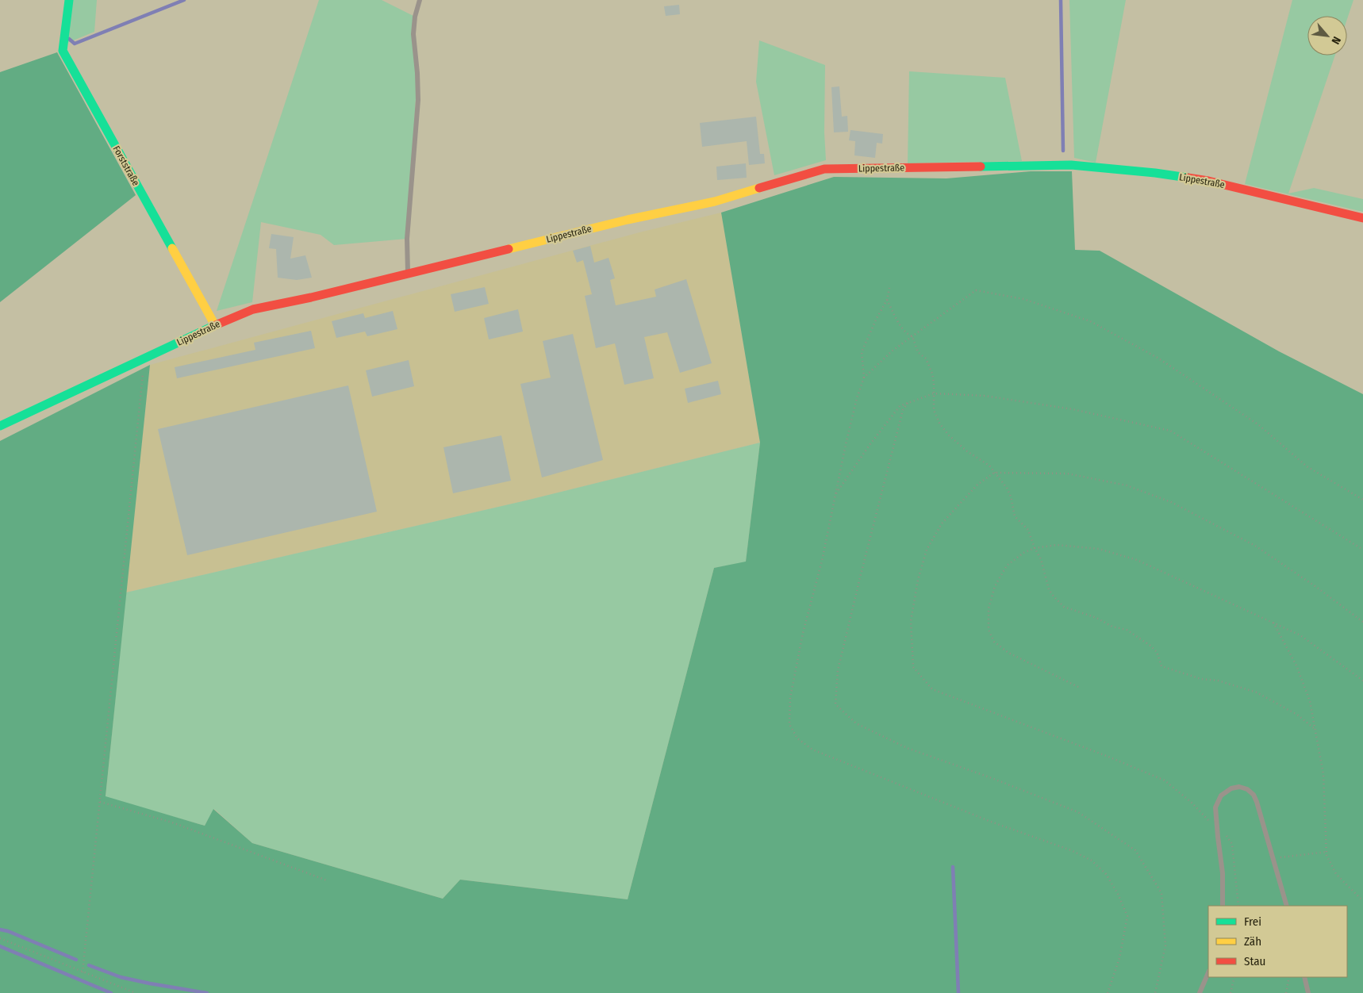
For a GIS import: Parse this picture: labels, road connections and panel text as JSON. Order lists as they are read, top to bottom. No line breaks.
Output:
{"streets":{"street":["Forststraße","Lippestraße"]},"crossings":[["Forststraße","Lippestraße"]],"legend":["Frei","Zäh","Stau"],"north":"bottom right"}
